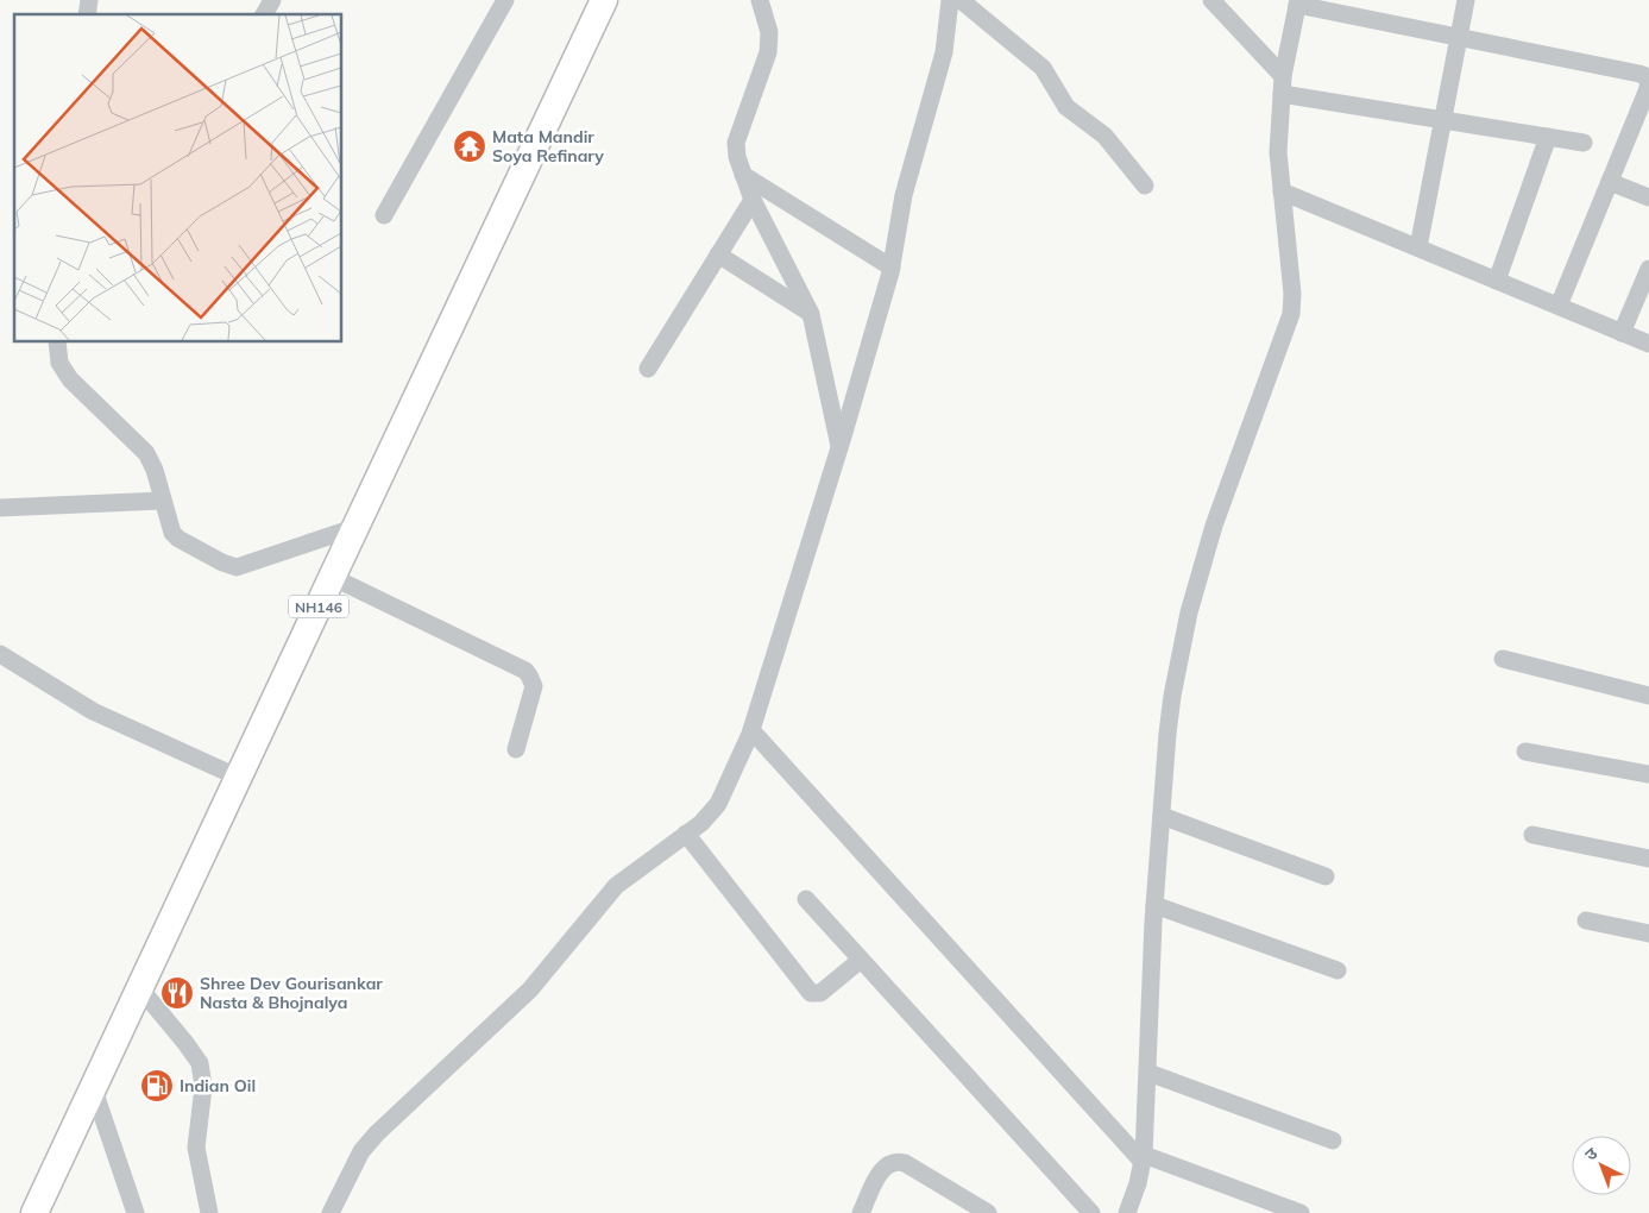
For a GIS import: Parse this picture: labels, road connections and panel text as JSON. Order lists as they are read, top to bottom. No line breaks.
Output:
{"streets":{"highway":["NH146"]},"places":{"temple":["Mata Mandir Soya Refinary"],"restaurant":["Shree Dev Gourisankar Nasta & Bhojnalya"],"fuel station":["Indian Oil"]},"north":"top left"}
